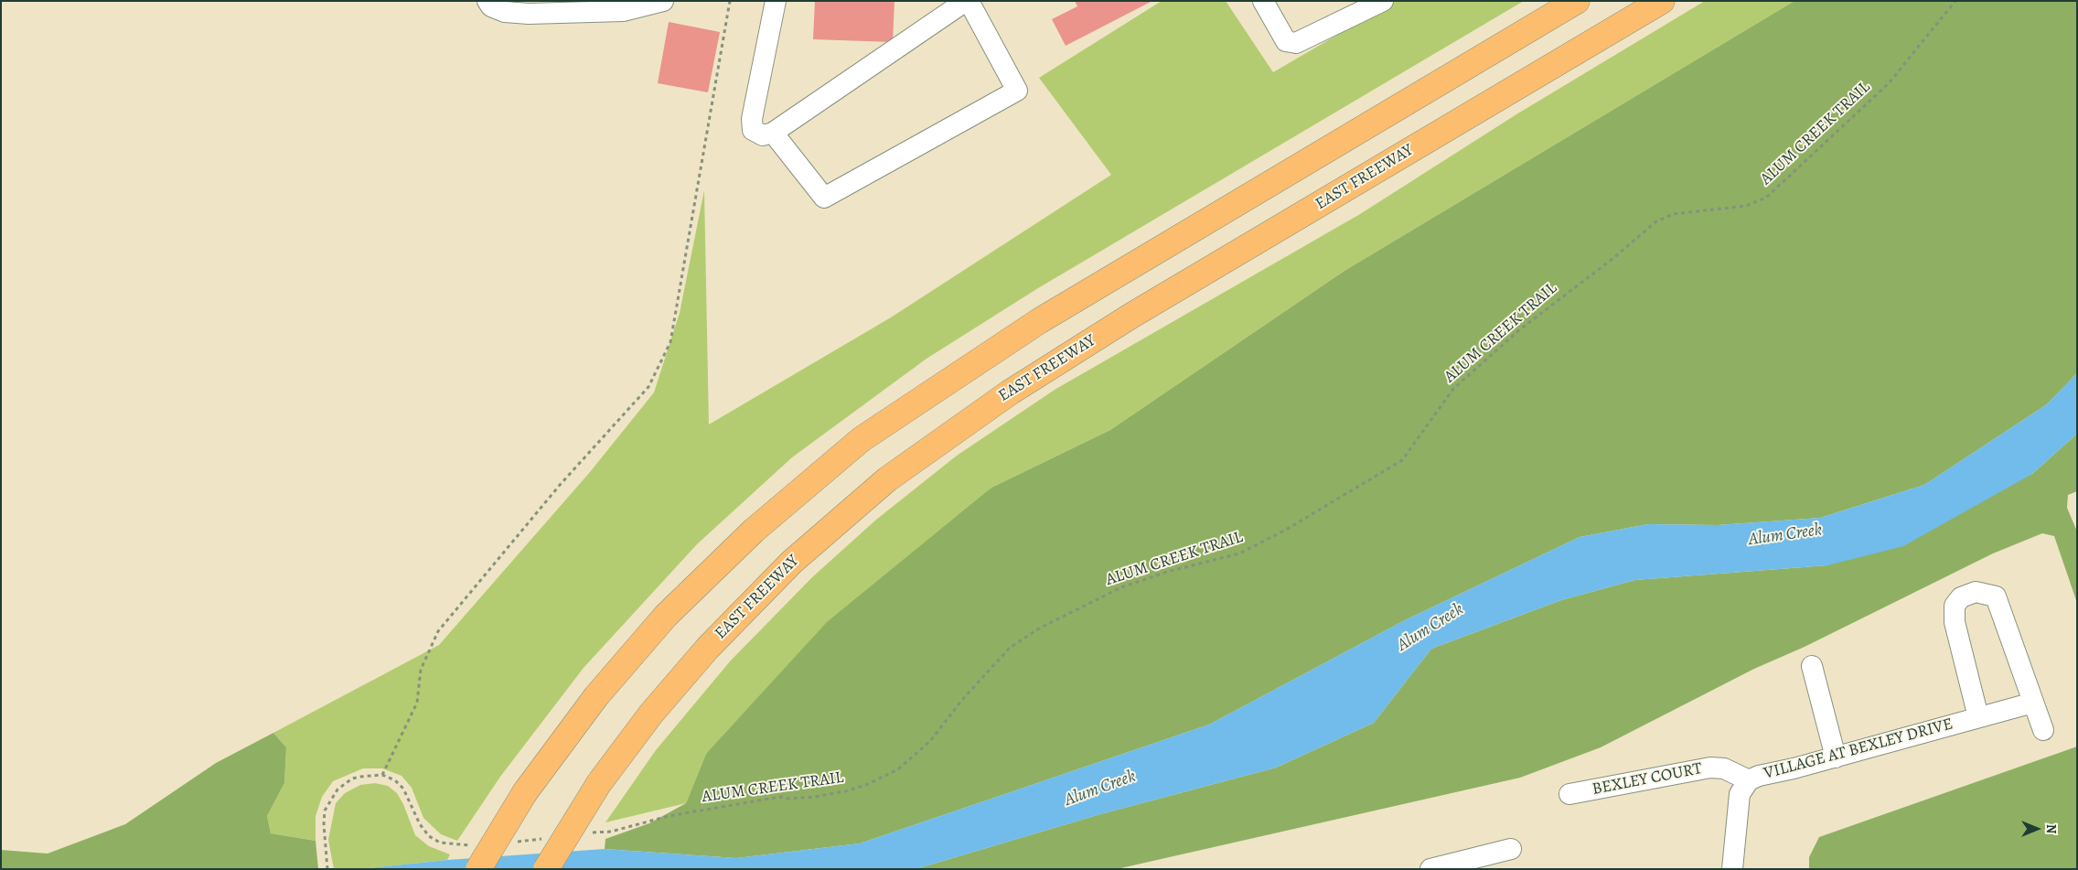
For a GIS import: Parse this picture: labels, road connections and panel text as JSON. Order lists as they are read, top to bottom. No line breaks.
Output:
{"streets":{"highway":["EAST FREEWAY"],"street":["VILLAGE AT BEXLEY DRIVE","BEXLEY COURT"],"path":["ALUM CREEK TRAIL"]},"crossings":[["VILLAGE AT BEXLEY DRIVE","BEXLEY COURT"]],"water":["Alum Creek"],"north":"right"}
